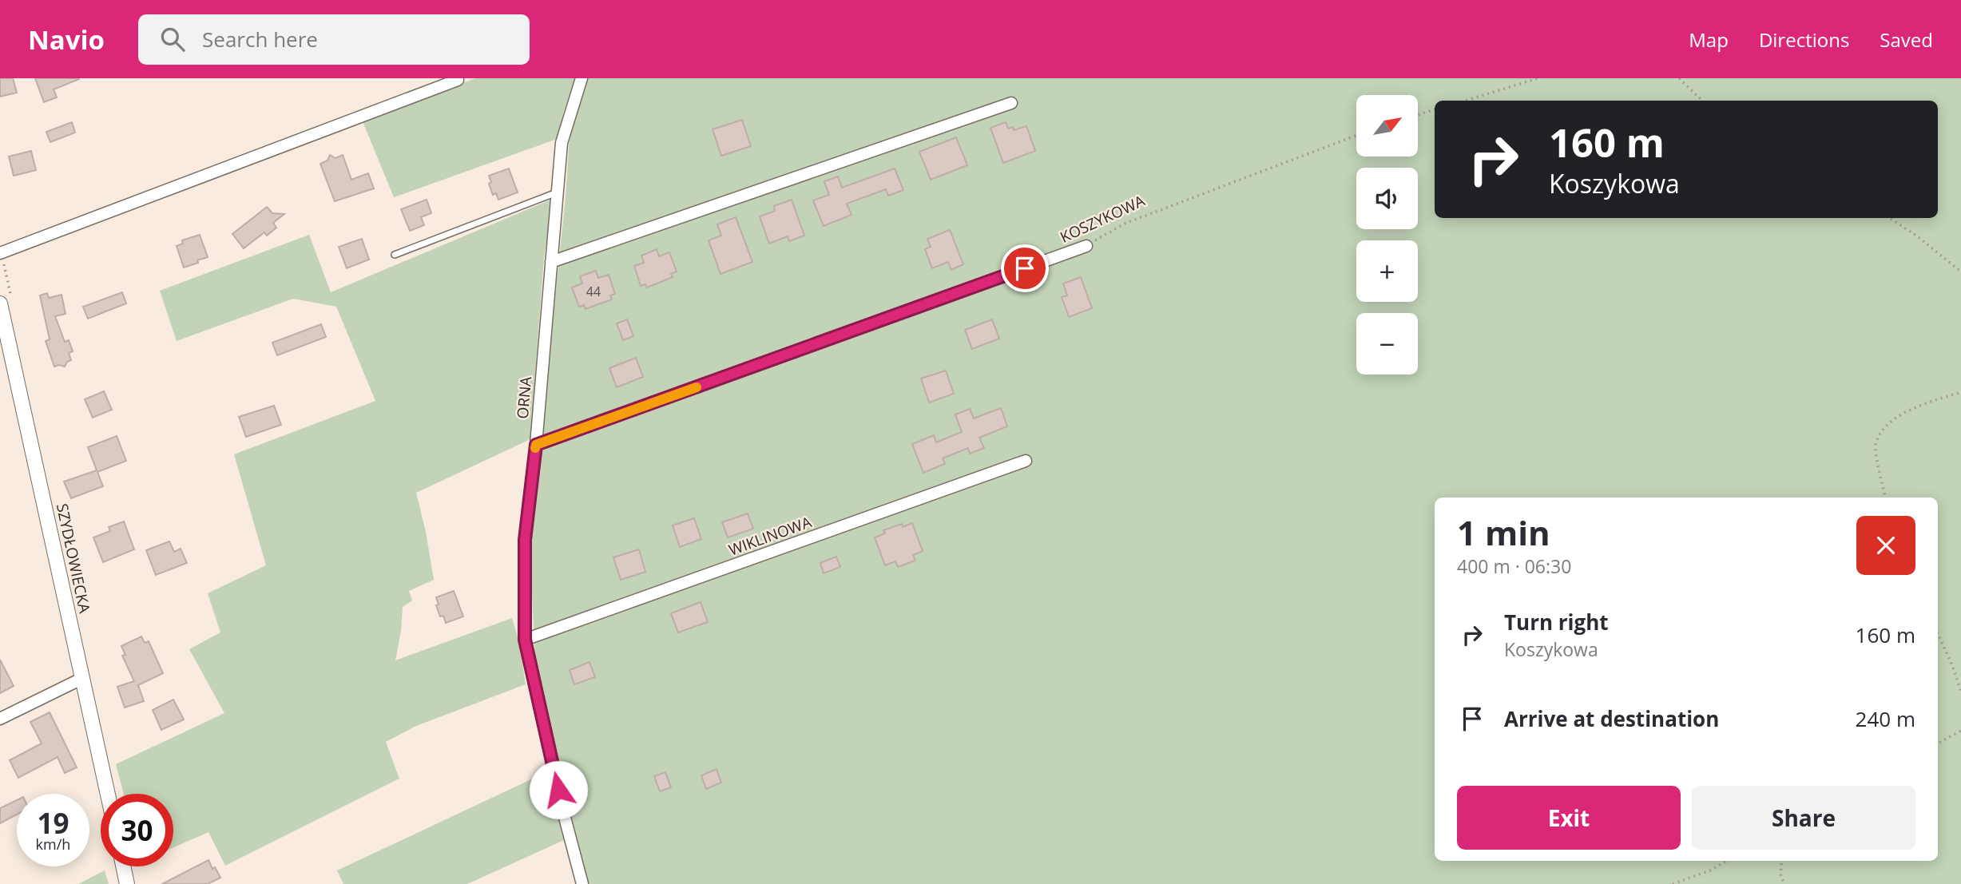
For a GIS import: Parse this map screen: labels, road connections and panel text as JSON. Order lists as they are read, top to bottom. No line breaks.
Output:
{"streets":{"street":["KOSZYKOWA","ORNA","WIKLINOWA","SZYDŁOWIECKA"]},"crossings":[["KOSZYKOWA","ORNA"],["ORNA","WIKLINOWA"]],"house_numbers":["44"],"north":"top right","page":{"header":"Navio","search":"Search here","nav":["Map","Directions","Saved"],"map_buttons":["+","−"],"turn":["160 m","Koszykowa"],"heading":["1 min","400 m · 06:30"],"list":[{"name":"Turn right","note":"Koszykowa","value":"160 m"},{"name":"Arrive at destination","value":"240 m"}],"buttons":["Exit","Share"],"speed":"19 km/h","limit":"30"}}
